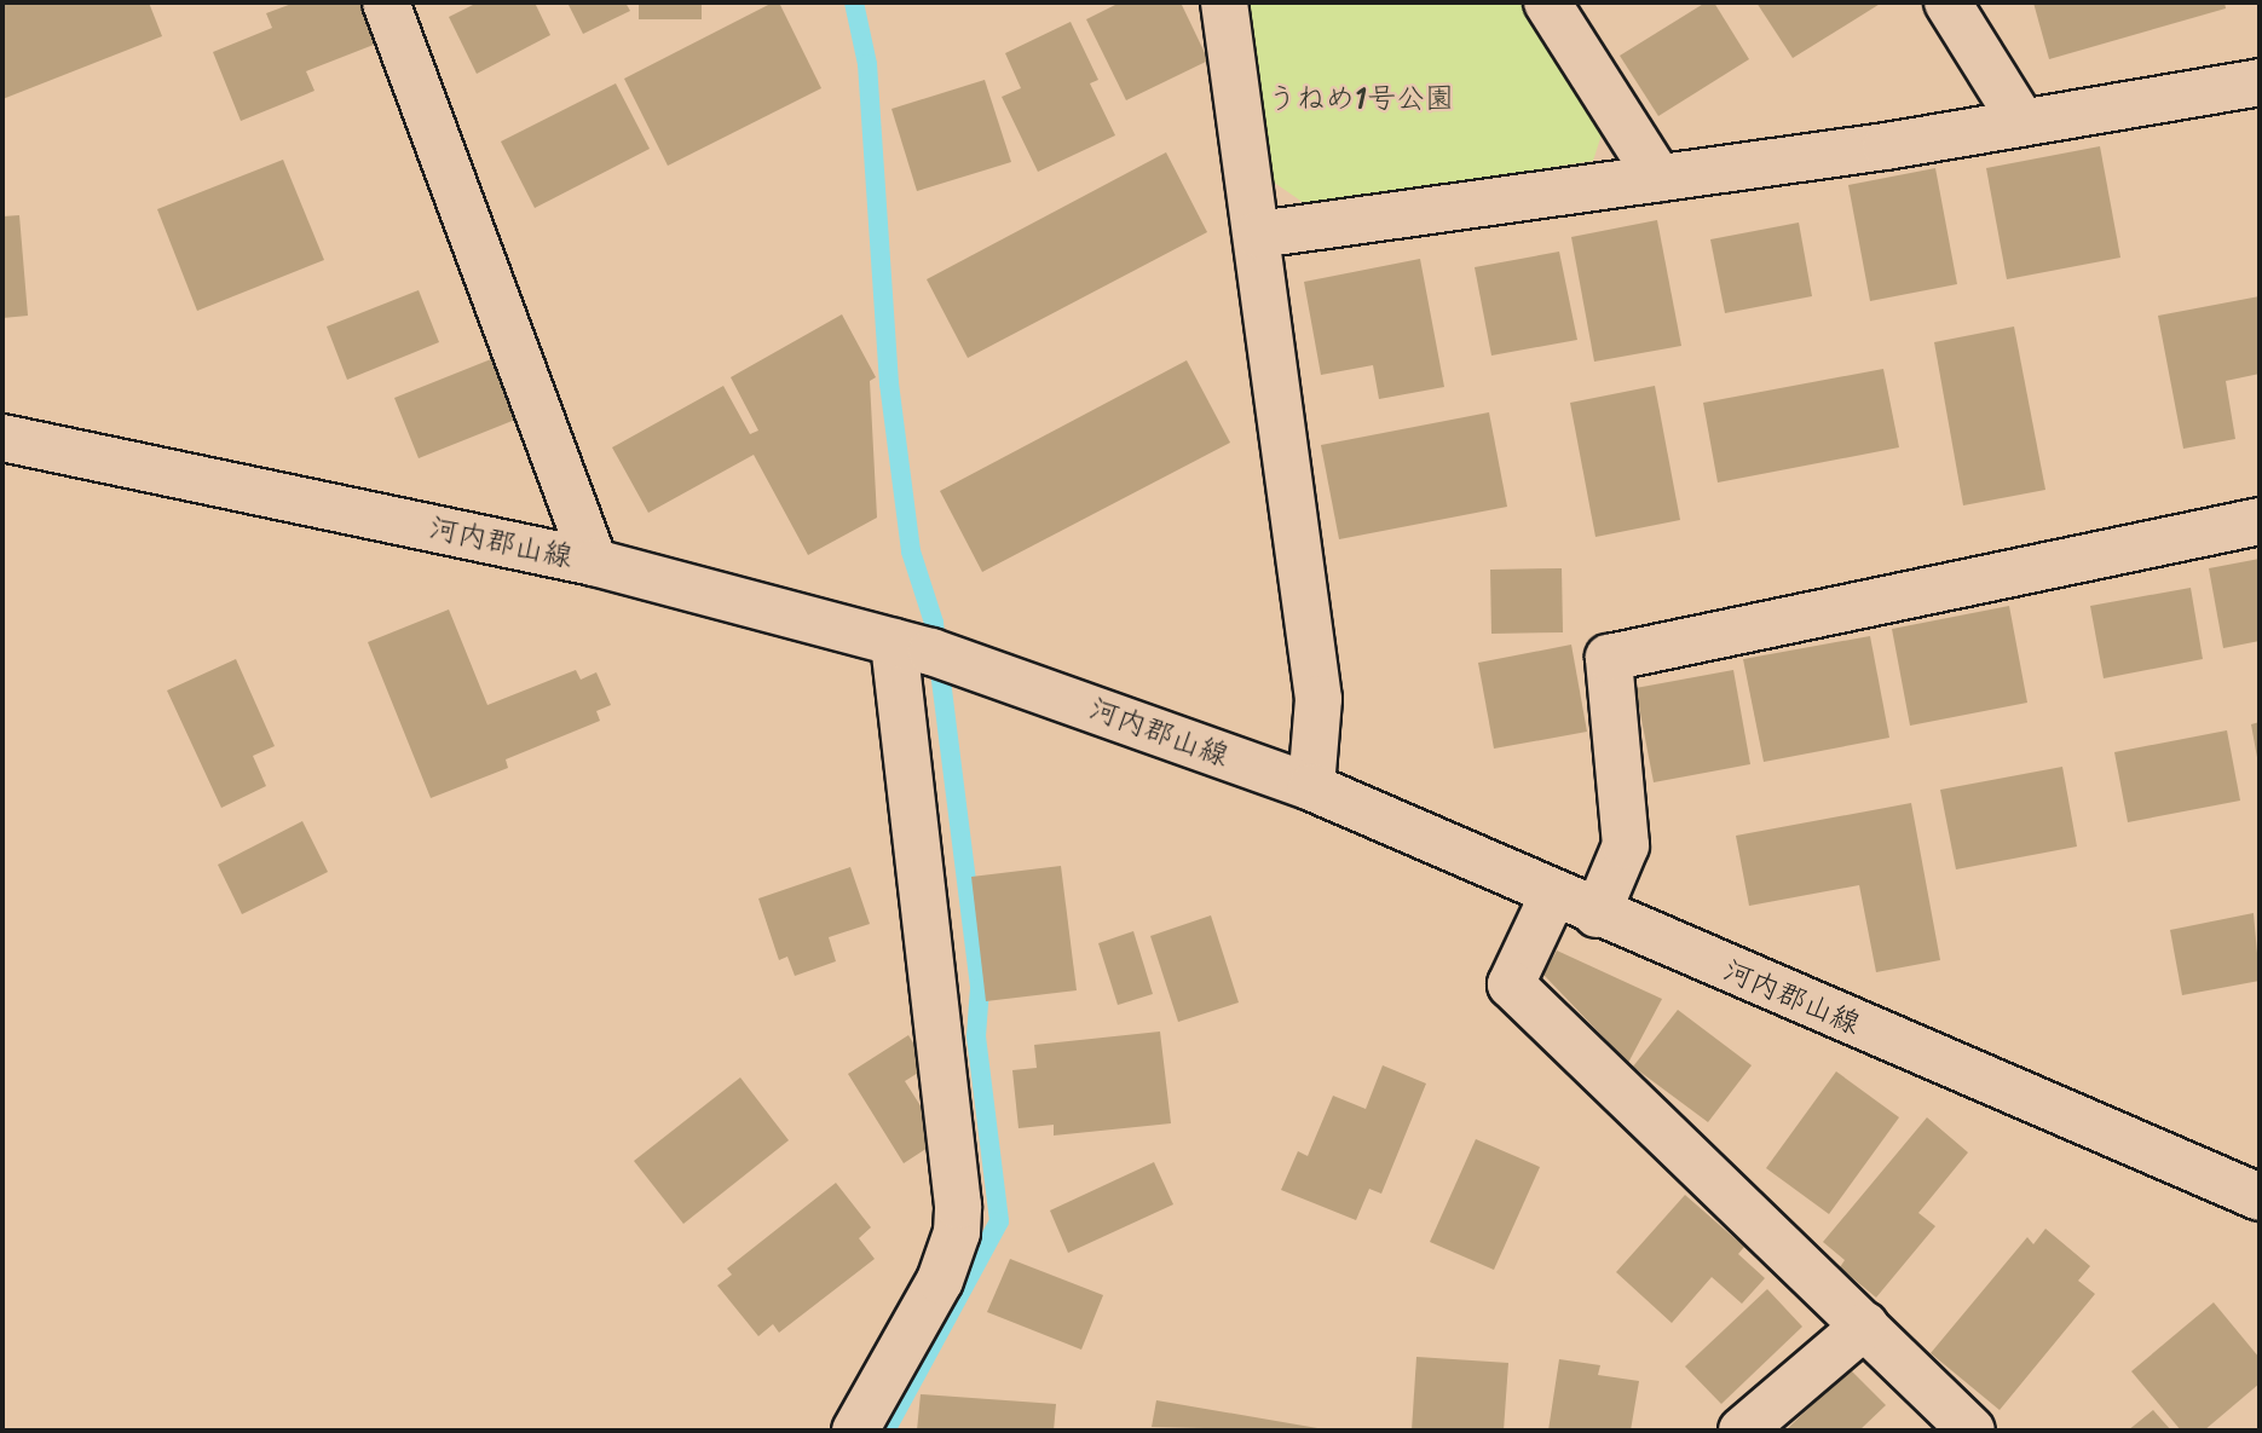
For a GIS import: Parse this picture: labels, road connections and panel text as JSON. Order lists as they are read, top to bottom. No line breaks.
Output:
{"streets":{"street":["河内郡山線"]},"parks":["うねめ1号公園"]}
